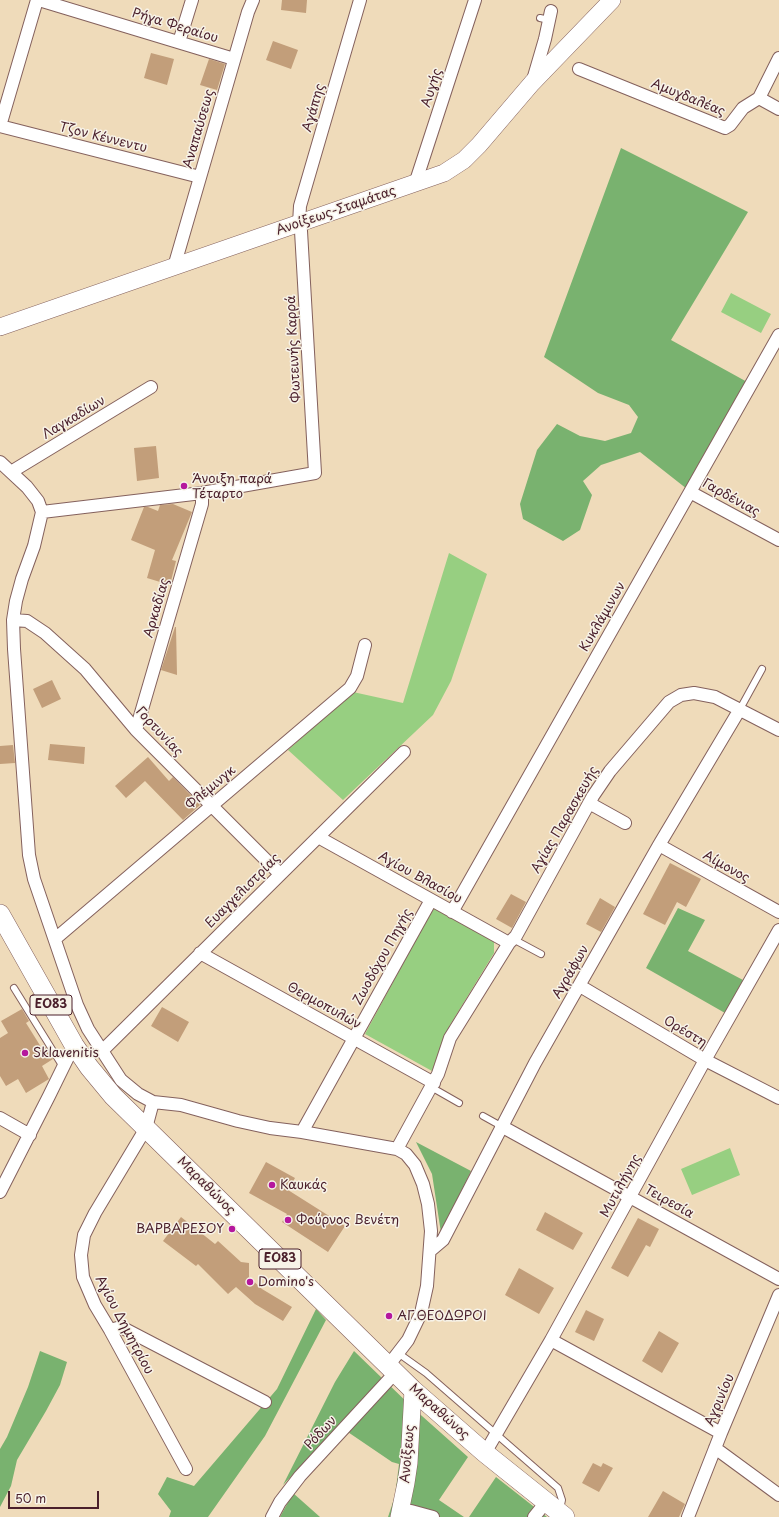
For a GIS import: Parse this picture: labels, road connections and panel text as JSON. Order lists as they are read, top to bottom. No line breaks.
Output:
{"streets":{"main road":["ΕΟ83","Μαραθώνος"],"street":["Ρήγα Φεραίου","Αυγής","Αμυγδαλέας","Αγάπης","Αναπαύσεως","Τζον Κέννεντυ","Ανοίξεως-Σταμάτας","Φωτεινής Καρρά","Λαγκαδίων","Γαρδένιας","Αρκαδίας","Κυκλάμινων","Γορτυνίας","Φλέμινγκ","Αγίας Παρασκευής","Αίμονος","Αγίου Βλασίου","Ευαγγελιστρίας","Ζωοδόχου Πηγής","Αγράφων","Θερμοπυλών","Ορέστη","Μυτιλήνης","Τειρεσία","Αγίου Δημητρίου","Αγρινίου","Ρόδων","Ανοίξεως"]},"crossings":[["Ρήγα Φεραίου","Αναπαύσεως"],["Αυγής","Ανοίξεως-Σταμάτας"],["Αγάπης","Ανοίξεως-Σταμάτας"],["Αγάπης","Φωτεινής Καρρά"],["Αναπαύσεως","Τζον Κέννεντυ"],["Αναπαύσεως","Ανοίξεως-Σταμάτας"],["Ανοίξεως-Σταμάτας","Φωτεινής Καρρά"],["Φωτεινής Καρρά","Αρκαδίας"],["Γαρδένιας","Κυκλάμινων"],["Αρκαδίας","Γορτυνίας"],["Κυκλάμινων","Αγίου Βλασίου"],["Γορτυνίας","Φλέμινγκ"],["Γορτυνίας","Ευαγγελιστρίας"],["Αγίας Παρασκευής","Αγίου Βλασίου"],["Αγίας Παρασκευής","Αγράφων"],["Αγίας Παρασκευής","Θερμοπυλών"],["Αγίας Παρασκευής","Ρόδων"],["Αίμονος","Αγράφων"],["Αγίου Βλασίου","Ευαγγελιστρίας"],["Αγίου Βλασίου","Ζωοδόχου Πηγής"],["Ευαγγελιστρίας","Θερμοπυλών"],["Ζωοδόχου Πηγής","Θερμοπυλών"],["Αγράφων","Ορέστη"],["Αγράφων","Τειρεσία"],["Αγράφων","Ρόδων"],["Ορέστη","Μυτιλήνης"],["Μαραθώνος","Μυτιλήνης"],["Μαραθώνος","Αγίου Δημητρίου"],["Μαραθώνος","Ρόδων"],["Μαραθώνος","Ανοίξεως"],["Μυτιλήνης","Τειρεσία"]],"places":["Άνοιξη παρά Τέταρτο","Sklavenitis","Καυκάς","Φούρνος Βενέτη","ΒΑΡΒΑΡΕΣΟΥ","Domino's","ΑΓ.ΘΕΟΔΩΡΟΙ"],"scale_bar":"50 m"}
